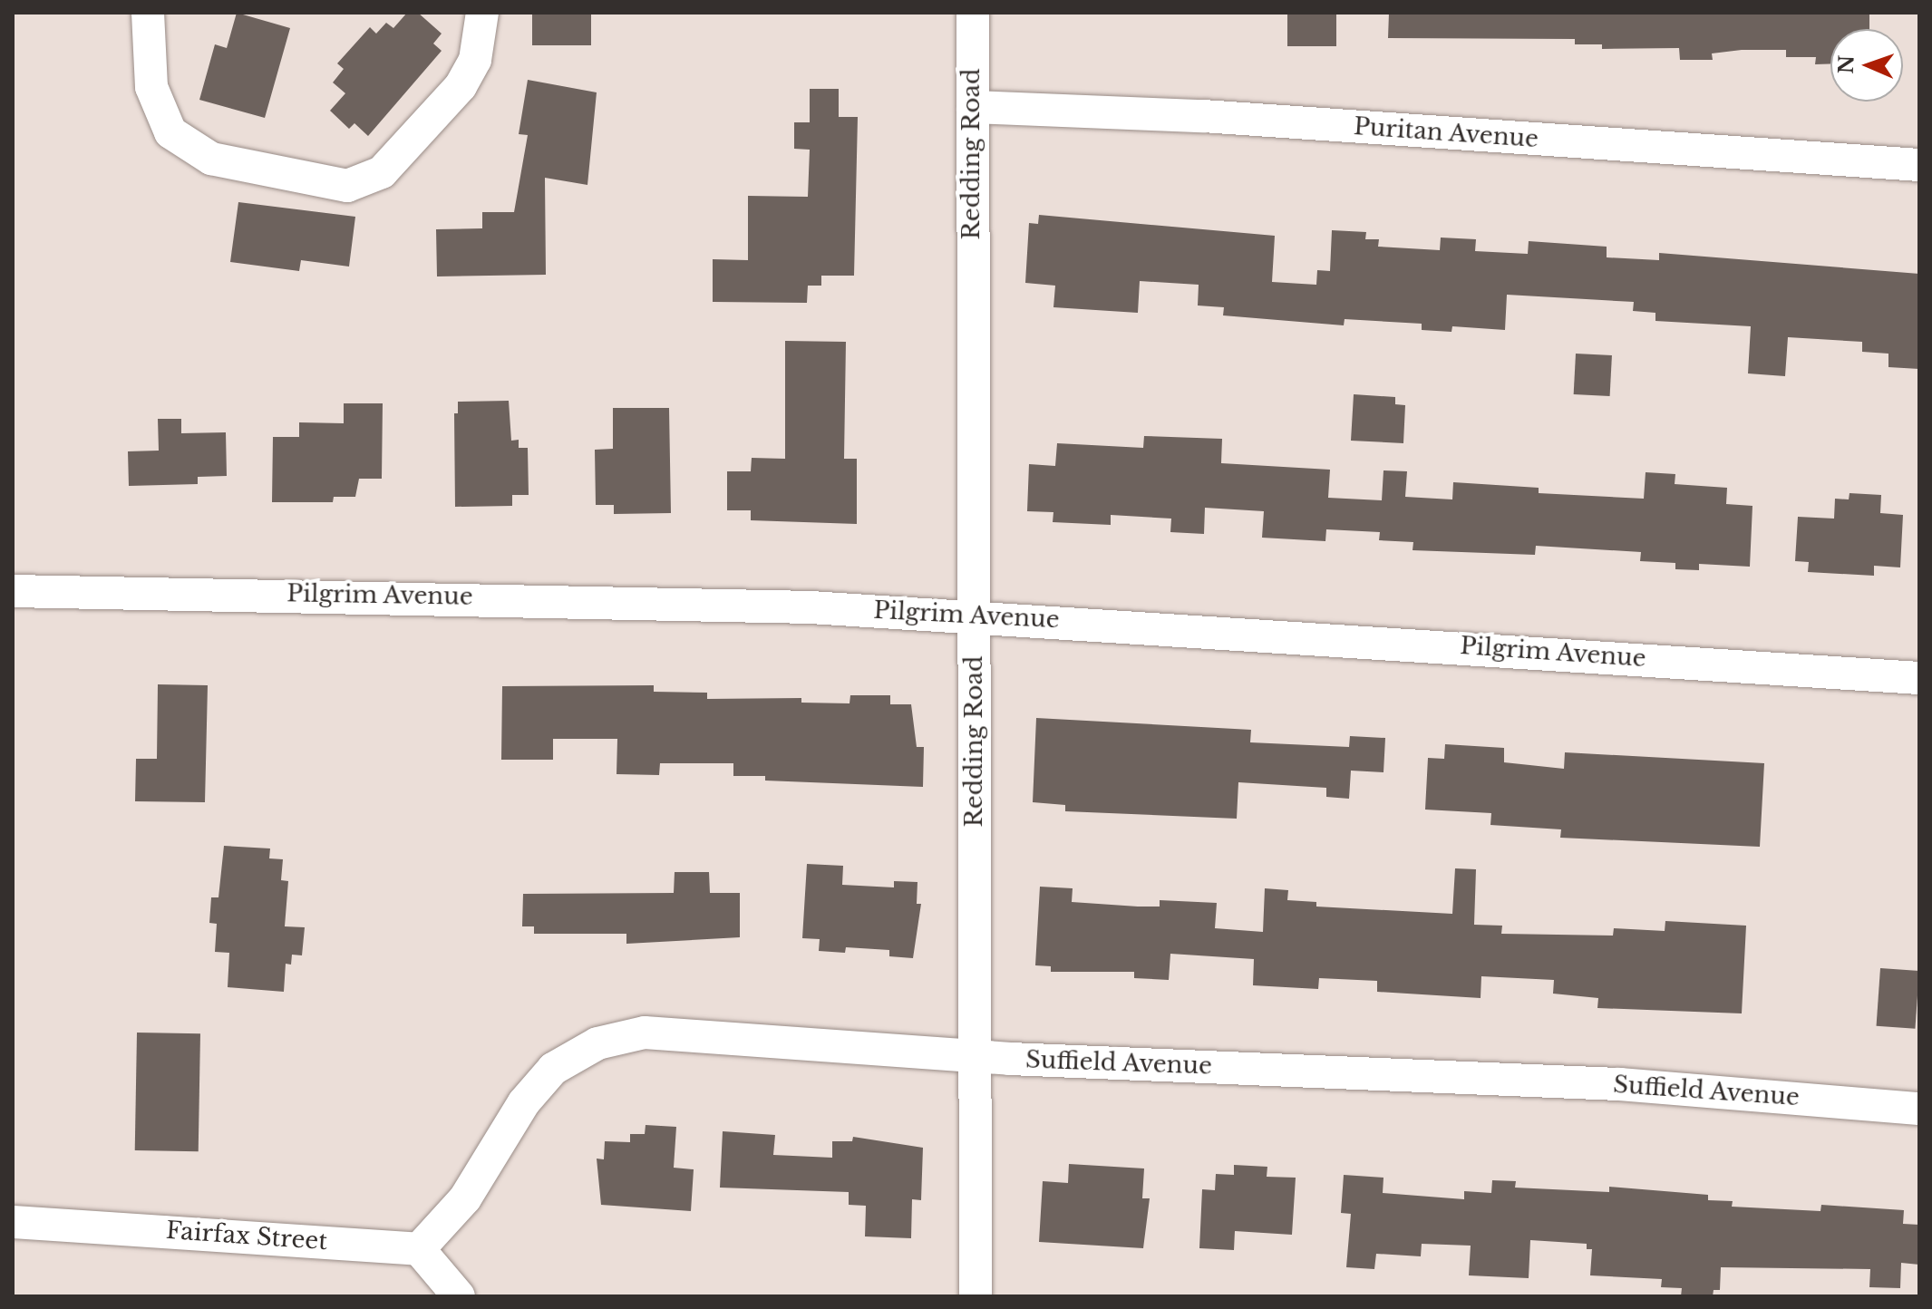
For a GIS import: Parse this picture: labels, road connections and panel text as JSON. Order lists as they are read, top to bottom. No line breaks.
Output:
{"streets":{"street":["Puritan Avenue","Redding Road","Pilgrim Avenue","Suffield Avenue","Fairfax Street"]},"crossings":[["Puritan Avenue","Redding Road"],["Redding Road","Pilgrim Avenue"],["Redding Road","Suffield Avenue"],["Suffield Avenue","Fairfax Street"]],"north":"left"}
